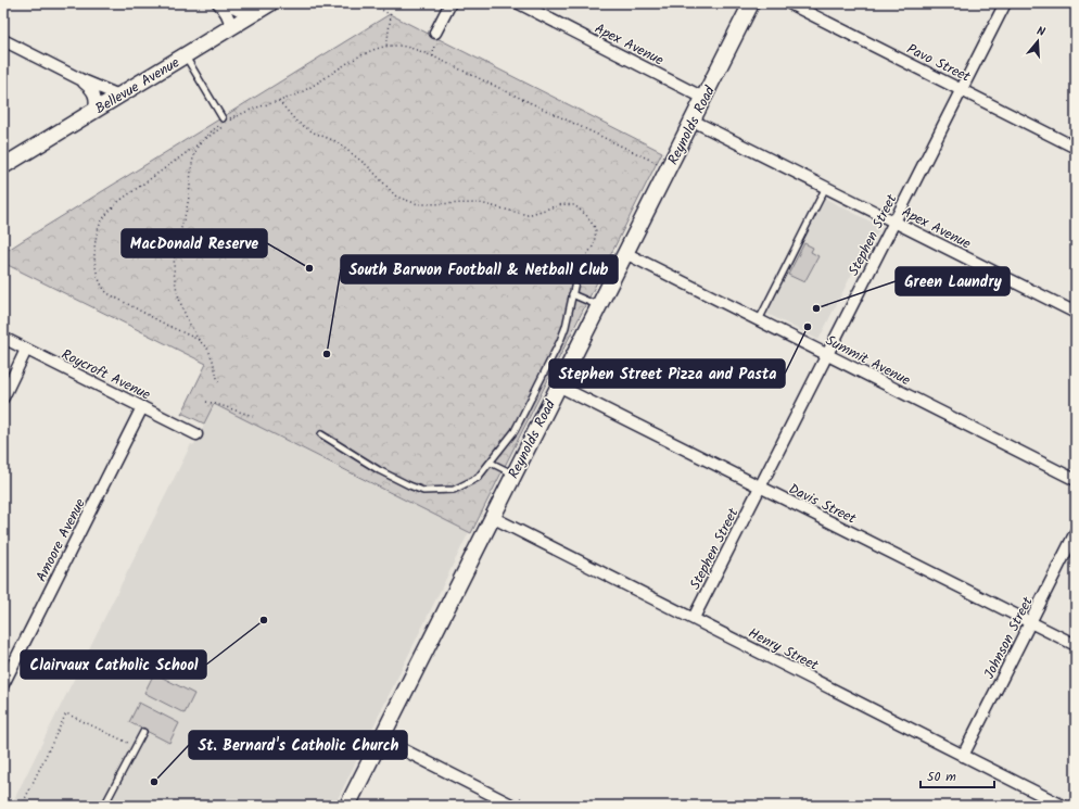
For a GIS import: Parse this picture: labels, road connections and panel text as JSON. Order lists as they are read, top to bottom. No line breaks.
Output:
{"streets":{"street":["Apex Avenue","Pavo Street","Bellevue Avenue","Reynolds Road","Stephen Street","Summit Avenue","Roycroft Avenue","Davis Street","Amoore Avenue","Johnson Street","Henry Street"]},"crossings":[["Apex Avenue","Reynolds Road"],["Apex Avenue","Stephen Street"],["Pavo Street","Stephen Street"],["Reynolds Road","Summit Avenue"],["Reynolds Road","Davis Street"],["Reynolds Road","Henry Street"],["Stephen Street","Summit Avenue"],["Stephen Street","Davis Street"],["Stephen Street","Henry Street"],["Roycroft Avenue","Amoore Avenue"],["Davis Street","Johnson Street"],["Johnson Street","Henry Street"]],"places":["MacDonald Reserve","Green Laundry","Stephen Street Pizza and Pasta","South Barwon Football & Netball Club","Clairvaux Catholic School","St. Bernard's Catholic Church"],"scale_bar":"50 m","north":"top"}
